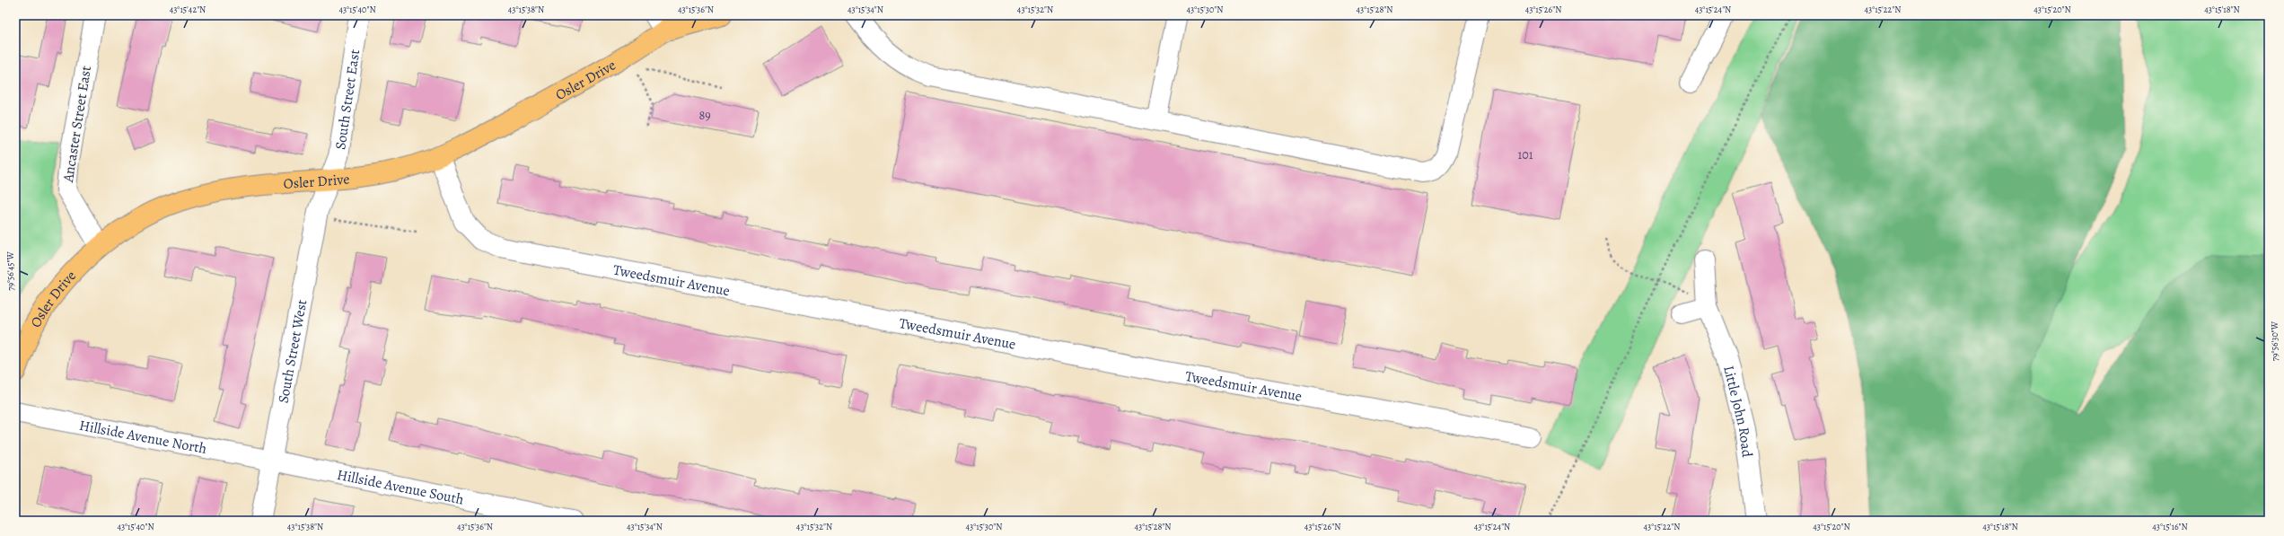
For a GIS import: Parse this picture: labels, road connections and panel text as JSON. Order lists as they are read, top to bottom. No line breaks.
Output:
{"streets":{"main road":["Osler Drive"],"street":["South Street East","Ancaster Street East","Tweedsmuir Avenue","South Street West","Little John Road","Hillside Avenue North","Hillside Avenue South"]},"crossings":[["Osler Drive","South Street East"],["Osler Drive","Ancaster Street East"],["Osler Drive","Tweedsmuir Avenue"],["Osler Drive","South Street West"],["South Street East","South Street West"],["South Street West","Hillside Avenue North"],["South Street West","Hillside Avenue South"],["Hillside Avenue North","Hillside Avenue South"]],"house_numbers":["89","101"],"coordinates":["43°15'42\"N","43°15'40\"N","43°15'38\"N","43°15'36\"N","43°15'34\"N","43°15'32\"N","43°15'30\"N","43°15'28\"N","43°15'26\"N","43°15'24\"N","43°15'22\"N","43°15'20\"N","43°15'18\"N","79°56'45\"W","79°56'30\"W","43°15'16\"N"]}
